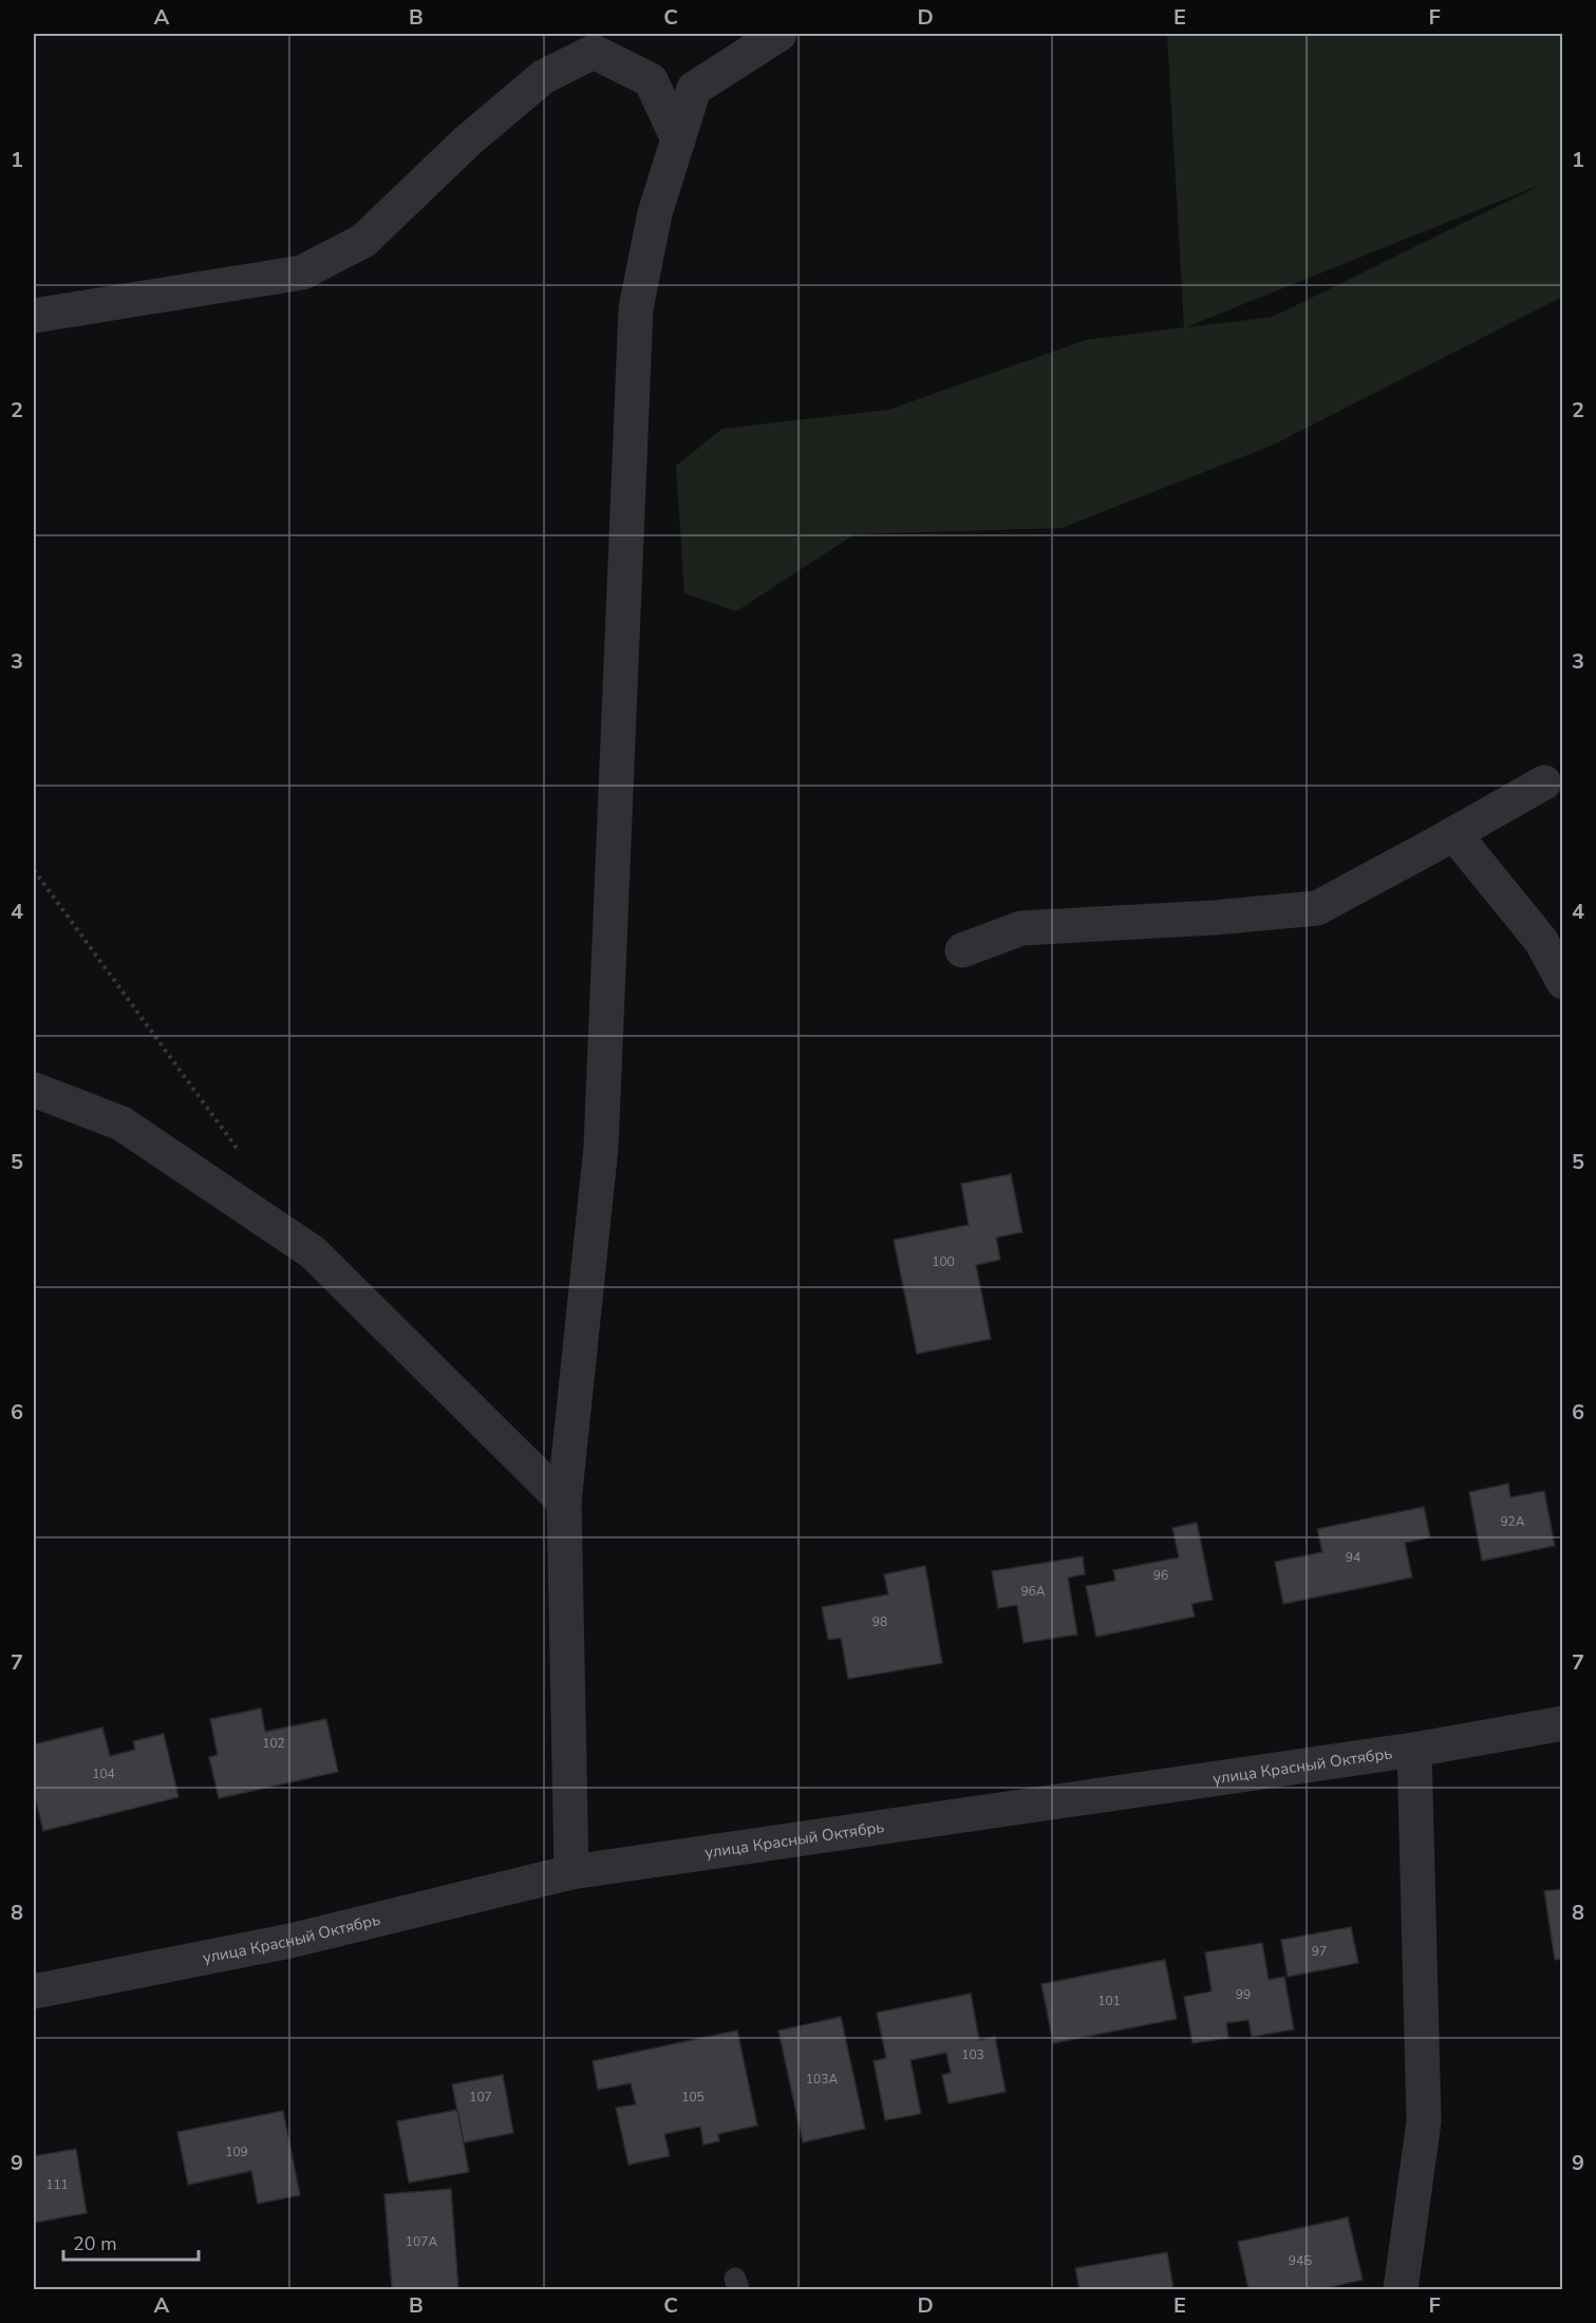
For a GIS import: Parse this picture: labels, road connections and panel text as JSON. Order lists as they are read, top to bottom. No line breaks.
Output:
{"streets":{"street":["улица Красный Октябрь"]},"house_numbers":["100","92А","94","96","96А","98","102","104","97","99","101","103","103А","107","105","109","111","107А","94Б"],"scale_bar":"20 m","grid":{"columns":["A","B","C","D","E","F"],"rows":["1","2","3","4","5","6","7","8","9"]}}
